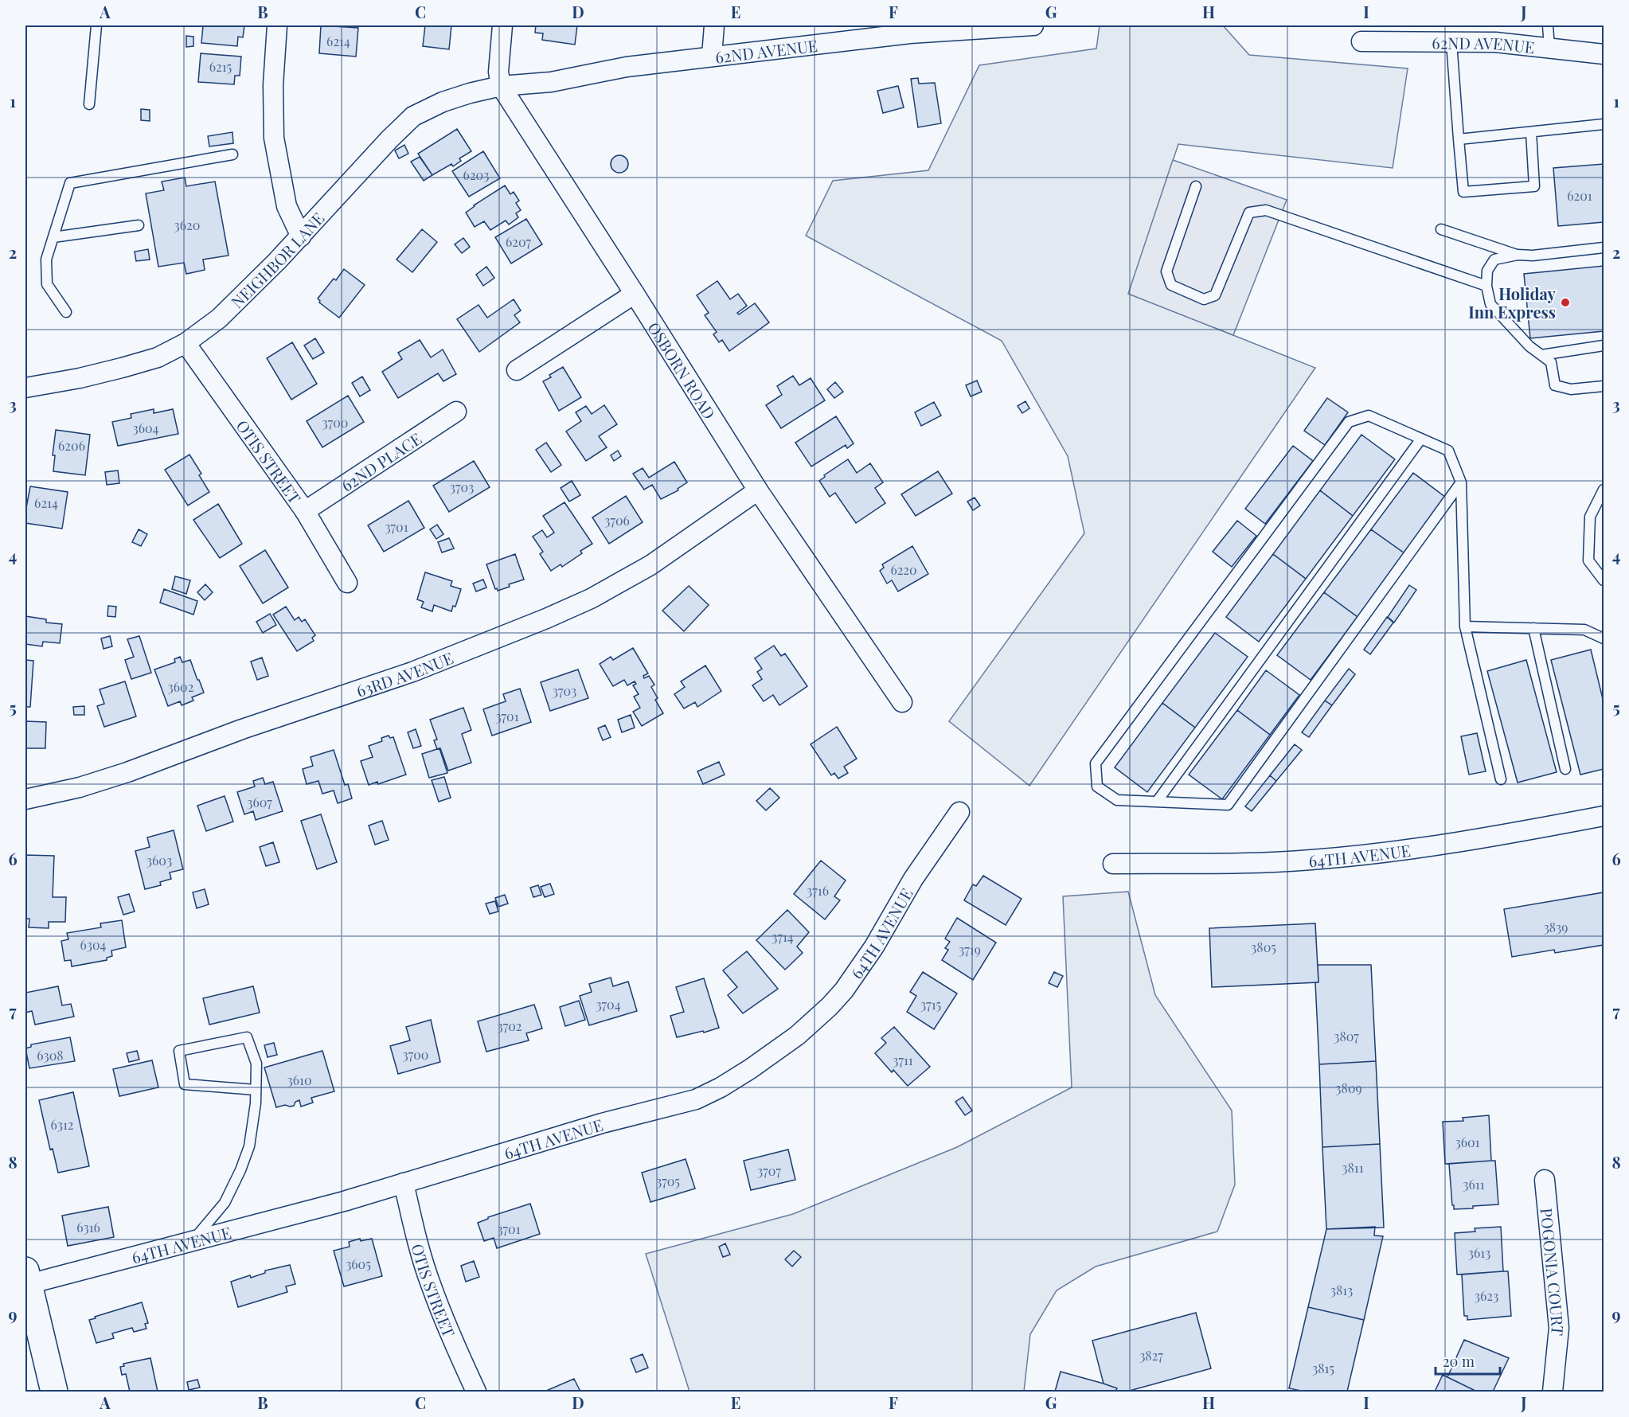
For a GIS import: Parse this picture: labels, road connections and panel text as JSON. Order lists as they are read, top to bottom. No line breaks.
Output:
{"streets":{"street":["62ND AVENUE","NEIGHBOR LANE","OSBORN ROAD","OTIS STREET","62ND PLACE","63RD AVENUE","64TH AVENUE","POGONIA COURT"]},"crossings":[["62ND AVENUE","NEIGHBOR LANE"],["62ND AVENUE","OSBORN ROAD"],["NEIGHBOR LANE","OSBORN ROAD"],["NEIGHBOR LANE","OTIS STREET"],["OSBORN ROAD","63RD AVENUE"],["OTIS STREET","62ND PLACE"],["OTIS STREET","64TH AVENUE"]],"places":["Holiday Inn Express"],"house_numbers":["6214","6215","6203","6201","3620","6207","3700","3604","6206","3703","6214","3706","3701","6220","3602","3703","3701","3607","3603","3716","3839","3714","6304","3805","3719","3704","3715","3702","3807","3700","6308","3711","3610","3809","6312","3601","3811","3707","3705","3611","6316","3701","3613","3605","3813","3623","3827","3815"],"scale_bar":"20 m","grid":{"columns":["A","B","C","D","E","F","G","H","I","J"],"rows":["1","2","3","4","5","6","7","8","9"]}}
